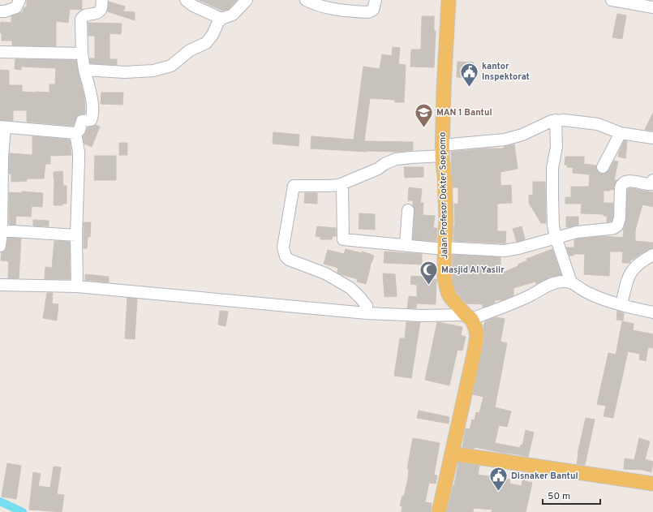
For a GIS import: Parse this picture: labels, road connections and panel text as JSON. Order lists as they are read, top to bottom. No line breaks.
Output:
{"streets":{"main road":["Jalan Profesor Dokter Soepomo"]},"places":{"public building":["kantor Inspektorat","Disnaker Bantul"],"school or university":["MAN 1 Bantul"],"mosque":["Masjid Al Yasiir"]},"scale_bar":"50 m"}
